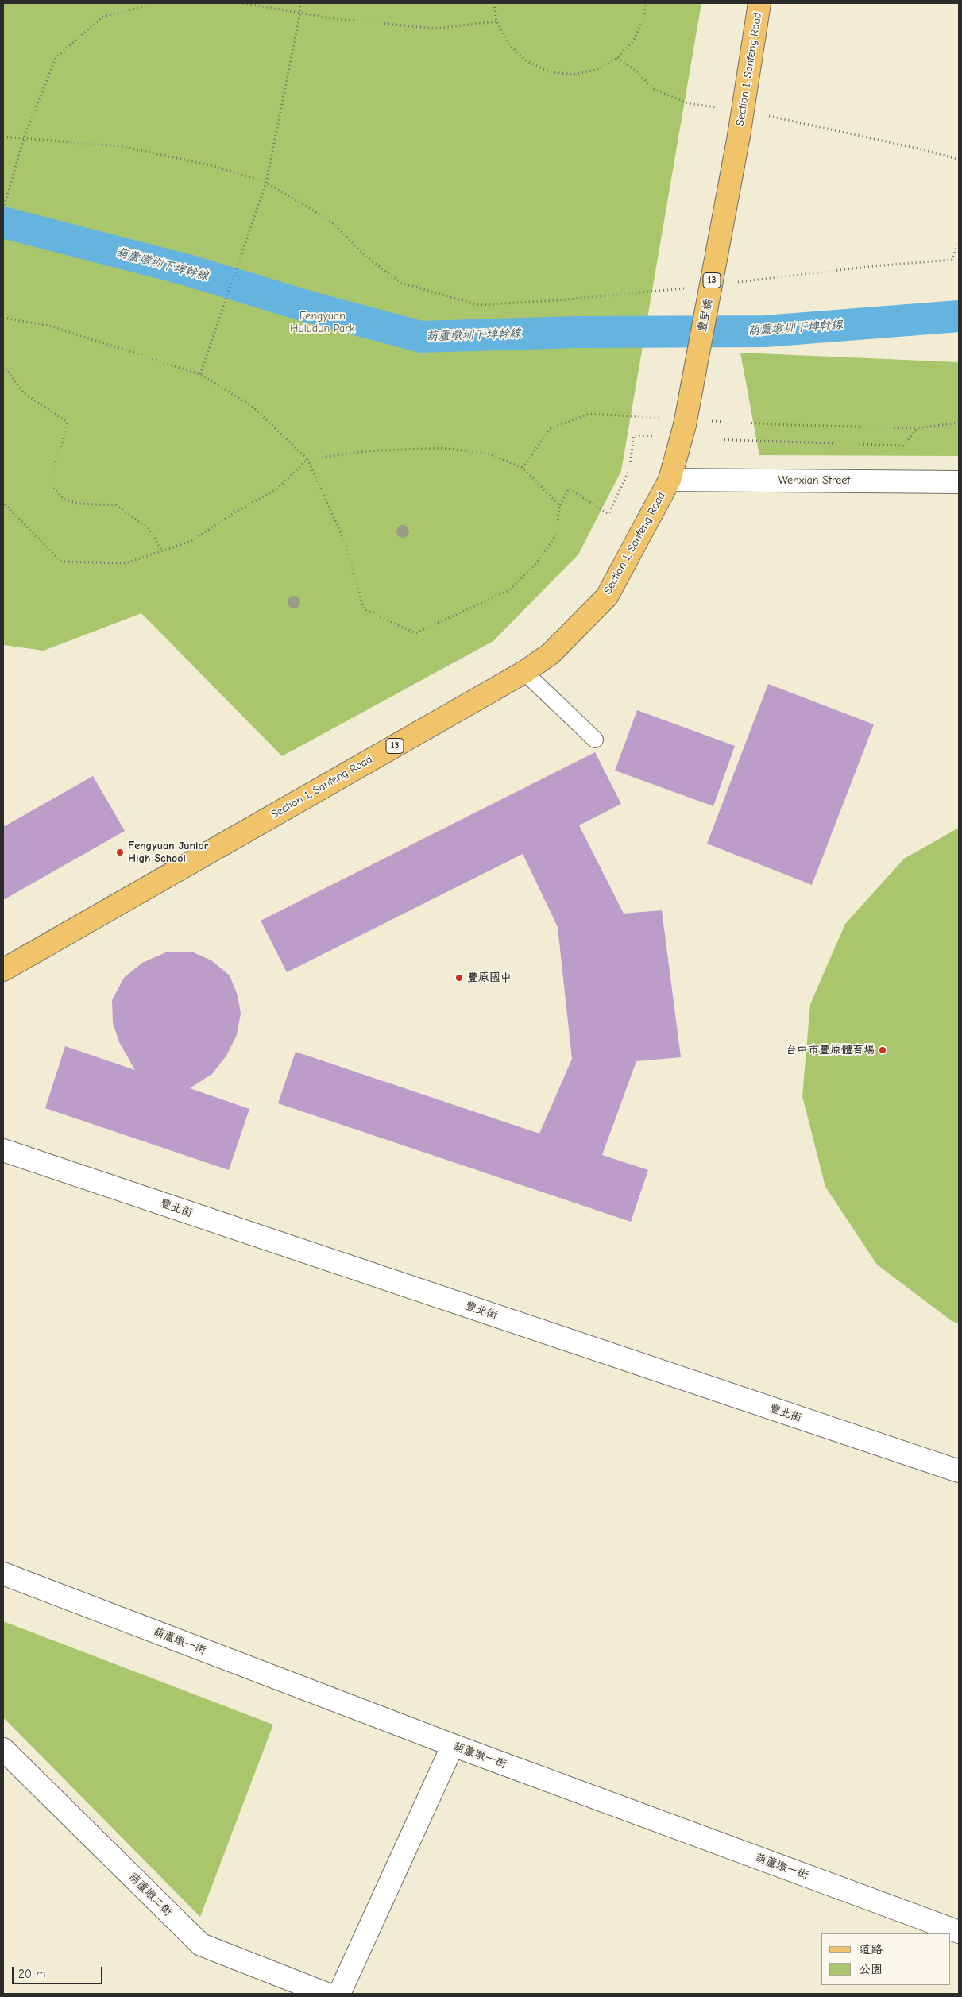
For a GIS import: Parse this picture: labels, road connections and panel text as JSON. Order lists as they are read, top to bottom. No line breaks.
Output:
{"streets":{"main road":["Section 1, Sanfeng Road","13","豐里橋"],"street":["Wenxian Street","豐北街","葫蘆墩一街","葫蘆墩二街"]},"crossings":[["Section 1, Sanfeng Road","豐里橋"],["Section 1, Sanfeng Road","Wenxian Street"]],"water":["葫蘆墩圳下埤幹線"],"parks":["Fengyuan Huludun Park"],"places":["Fengyuan Junior High School","豐原國中","台中市豐原體育場"],"legend":["道路","公園"],"scale_bar":"20 m"}
